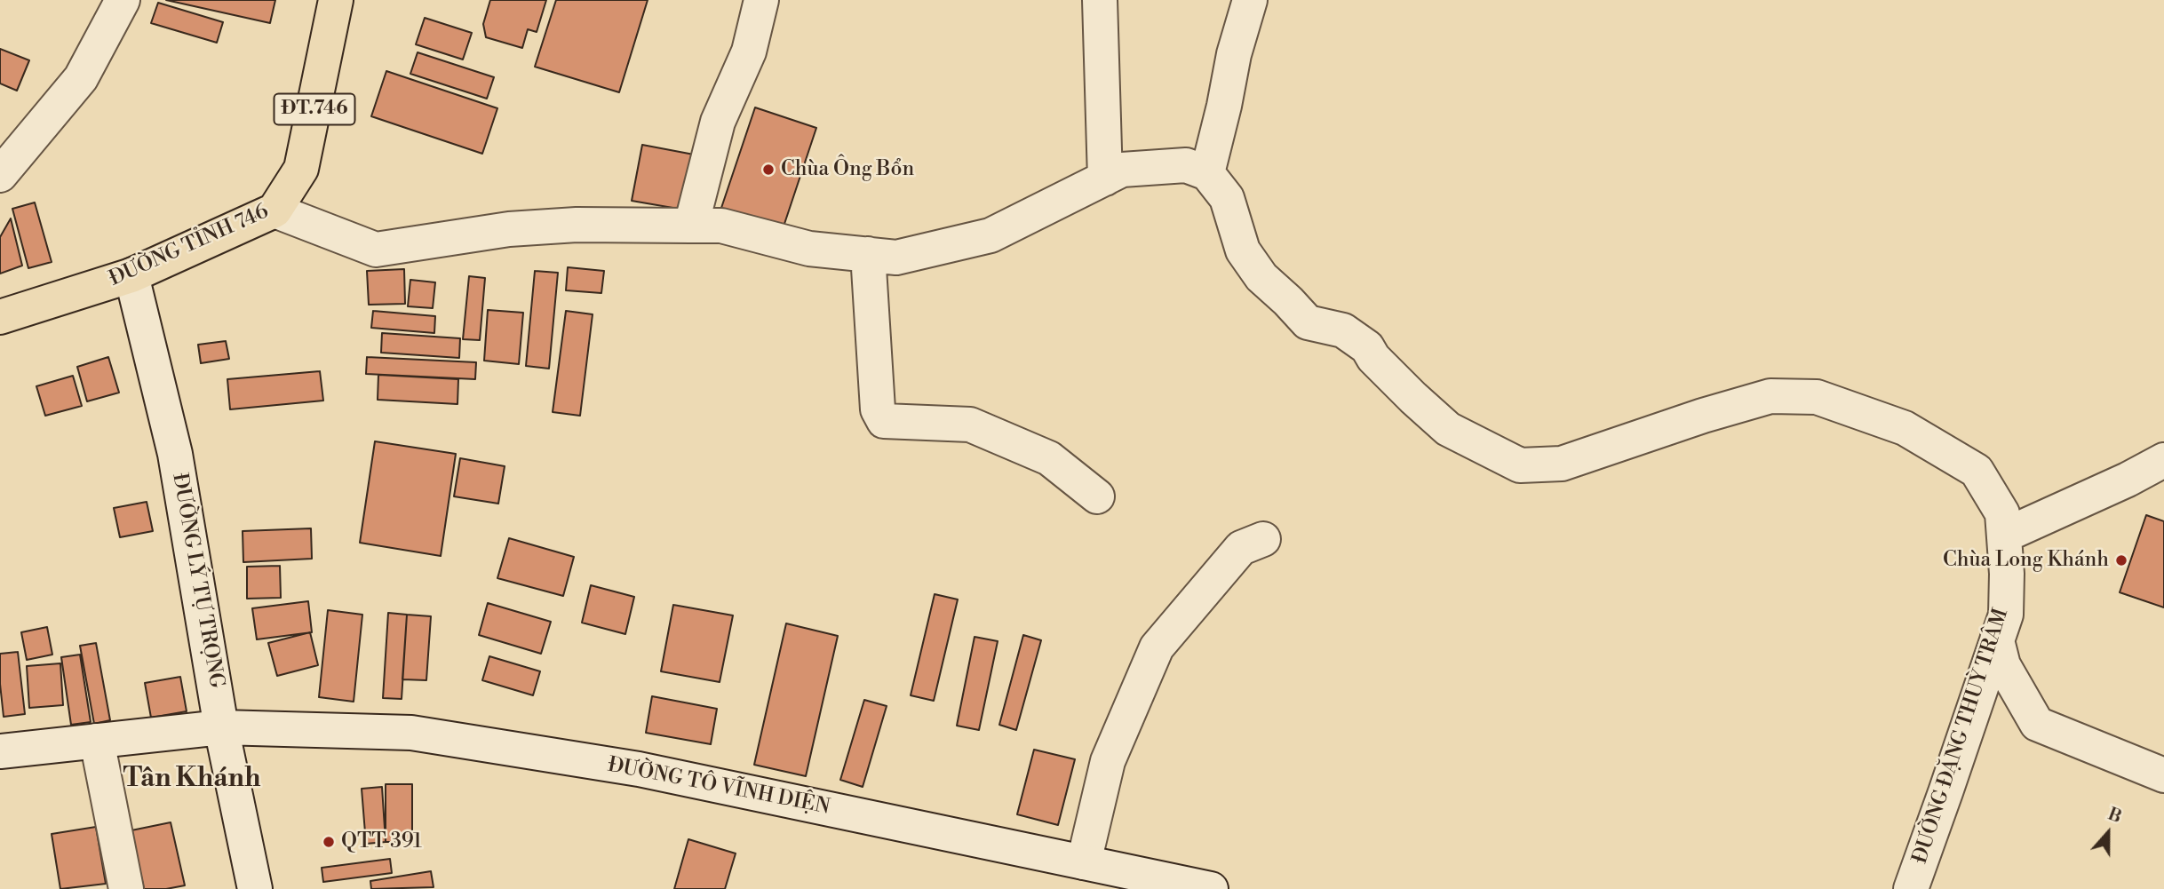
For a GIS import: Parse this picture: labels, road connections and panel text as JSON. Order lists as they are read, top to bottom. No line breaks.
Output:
{"streets":{"main road":["ĐT.746","ĐƯỜNG TỈNH 746"],"street":["ĐƯỜNG LÝ TỰ TRỌNG","ĐƯỜNG ĐẶNG THUỲ TRÂM","ĐƯỜNG TÔ VĨNH DIỆN"]},"crossings":[["ĐƯỜNG TỈNH 746","ĐƯỜNG LÝ TỰ TRỌNG"],["ĐƯỜNG LÝ TỰ TRỌNG","ĐƯỜNG TÔ VĨNH DIỆN"]],"districts":["Tân Khánh"],"places":["Chùa Ông Bổn","Chùa Long Khánh","QTT 391"],"north":"top"}
